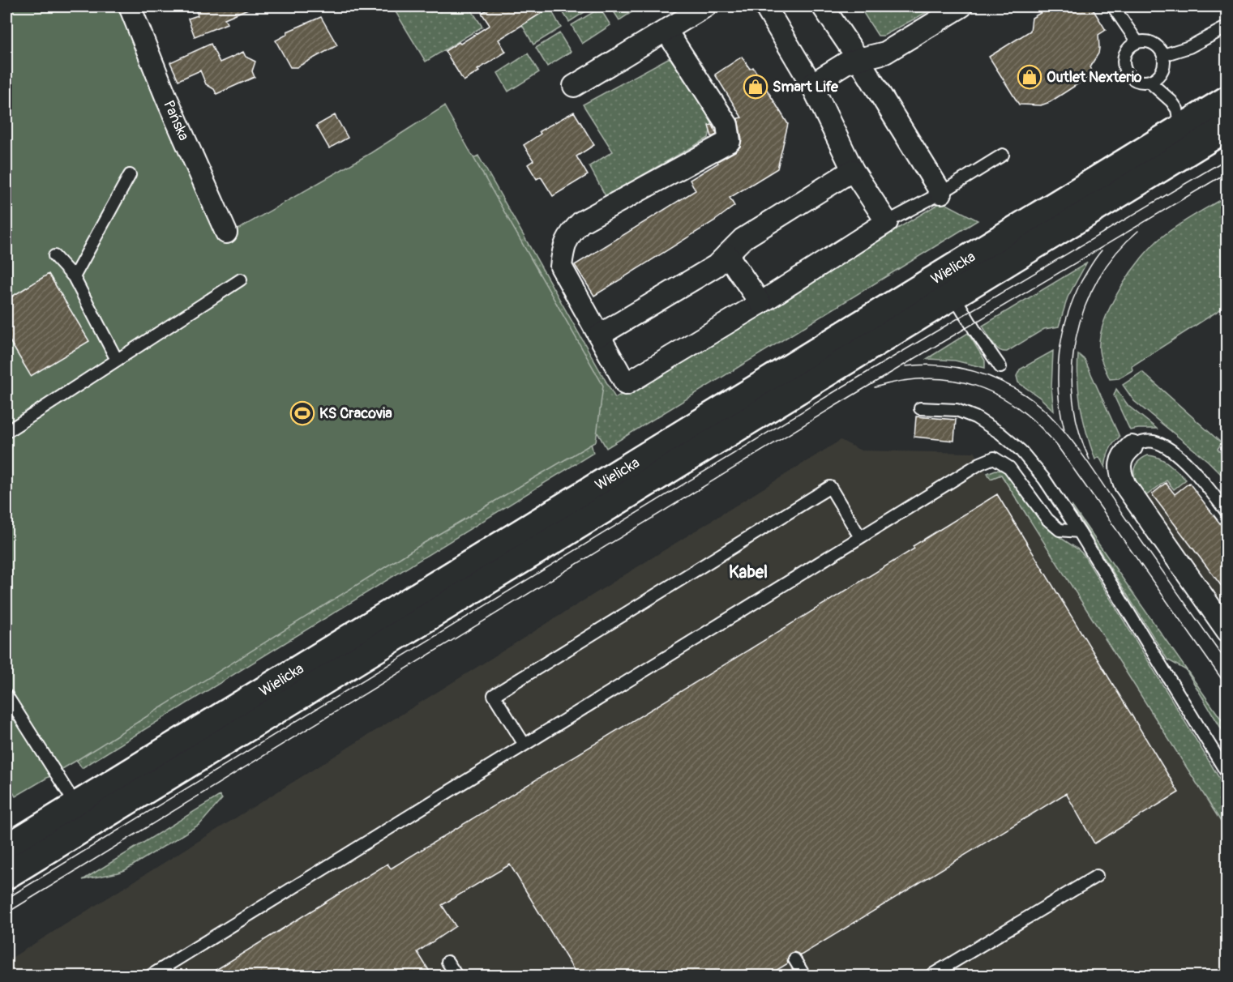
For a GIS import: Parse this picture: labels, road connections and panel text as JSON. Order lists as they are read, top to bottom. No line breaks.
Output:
{"streets":{"main road":["Wielicka"],"street":["Pańska"]},"districts":["Kabel"],"places":{"shop":["Outlet Nexterio","Smart Life"],"sports":["KS Cracovia"]}}
